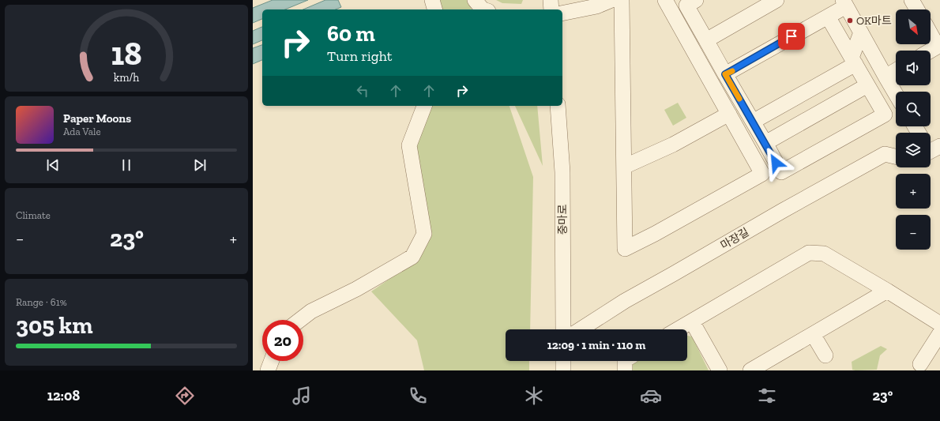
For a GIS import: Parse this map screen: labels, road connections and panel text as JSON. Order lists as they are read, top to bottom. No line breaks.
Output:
{"streets":{"street":["중마로","마장길"]},"places":["OK마트"],"north":"bottom right","page":{"map_buttons":["+","−"],"turn":["60 m","Turn right"],"song":["Paper Moons","Ada Vale"],"tile":["Climate",["Range · 61%","305 km"]],"heat":["−","23°","+"],"limit":"20","trip":"12:09 · 1 min · 110 m","tabs":["12:08","23°"],"gauge":["18","km/h"]}}
